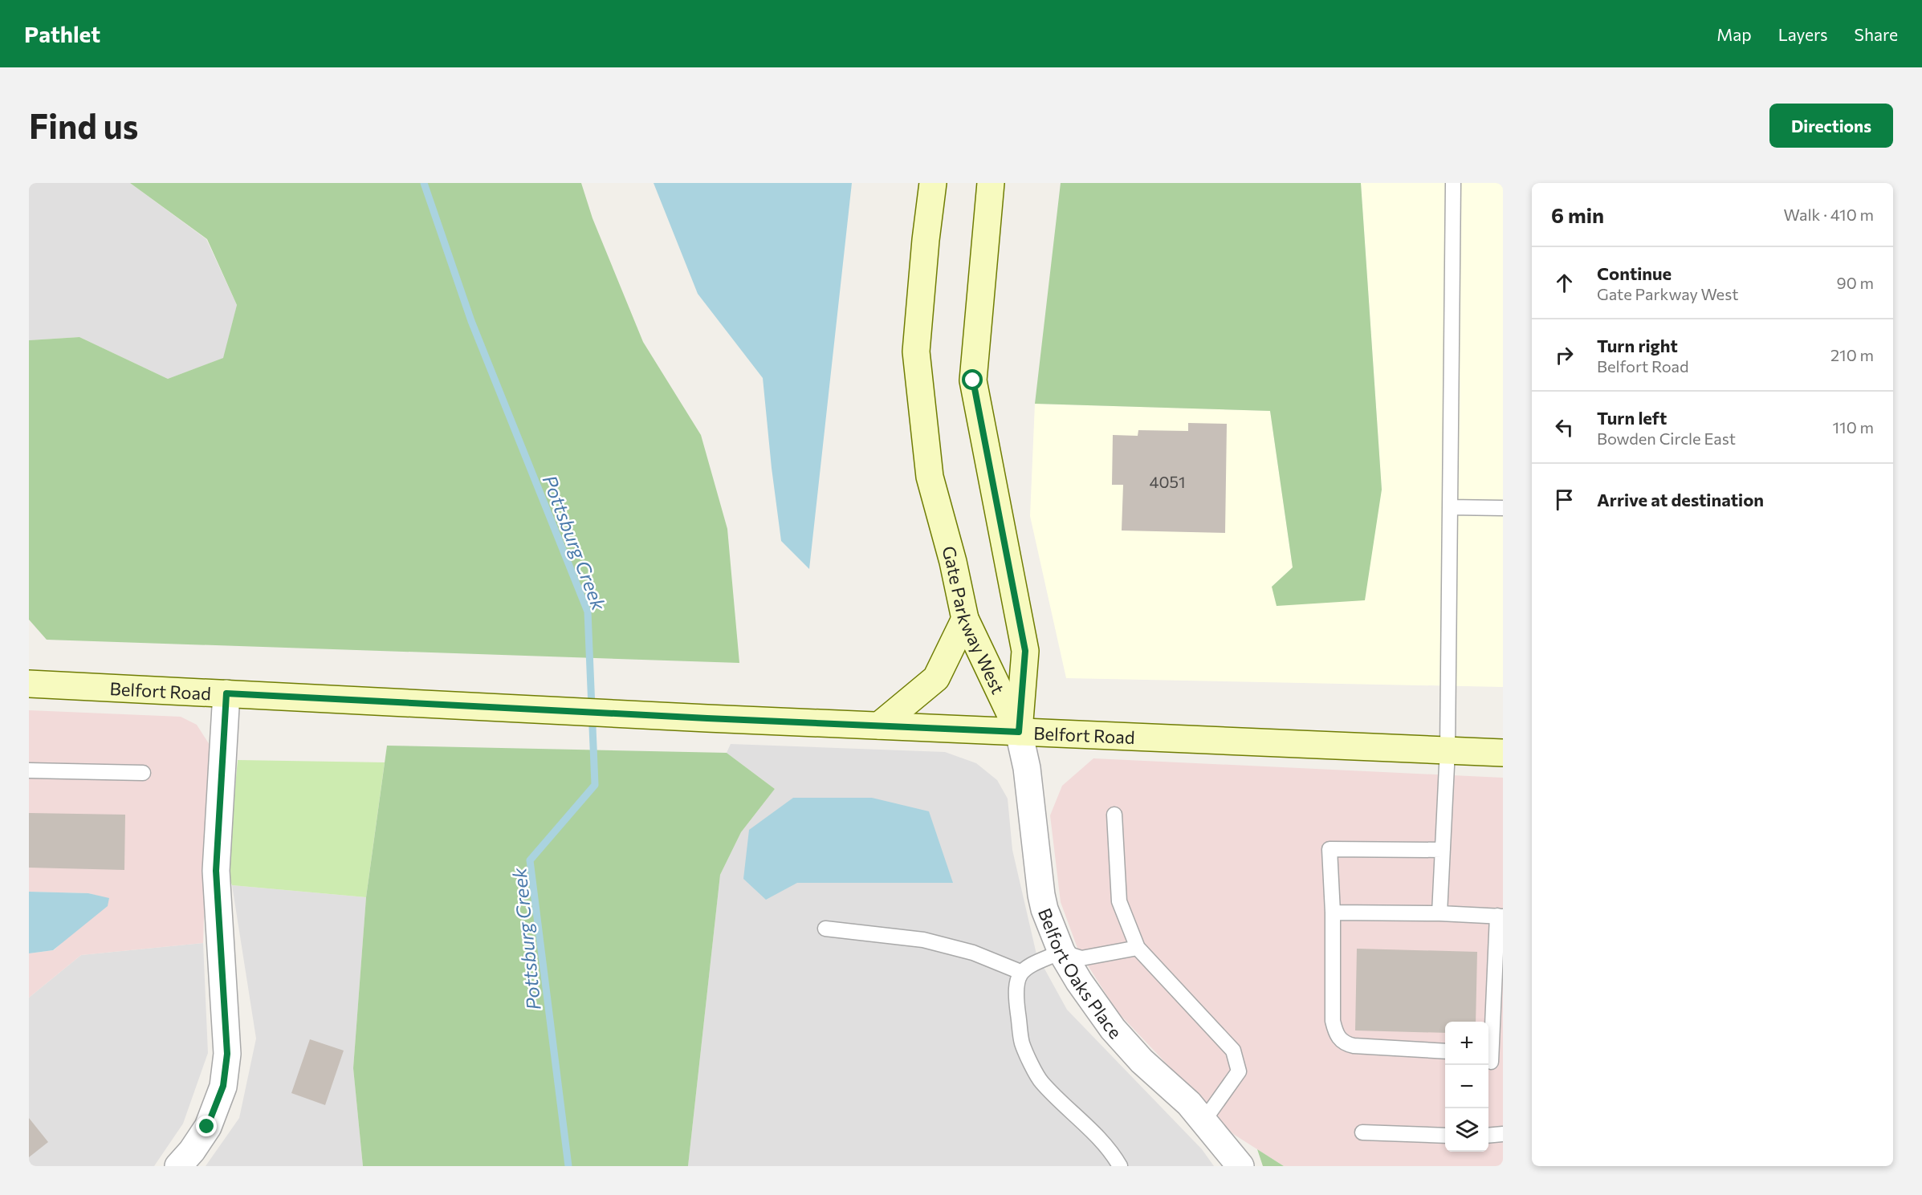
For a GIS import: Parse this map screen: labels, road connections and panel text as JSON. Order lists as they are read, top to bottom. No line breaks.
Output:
{"streets":{"main road":["Gate Parkway West","Belfort Road"],"street":["Belfort Oaks Place"]},"crossings":[["Gate Parkway West","Belfort Road"],["Gate Parkway West","Belfort Oaks Place"],["Belfort Road","Belfort Oaks Place"]],"water":["Pottsburg Creek"],"house_numbers":["4051"],"page":{"header":"Pathlet","nav":["Map","Layers","Share"],"buttons":"Directions","title":"Find us","heading":["6 min","Walk · 410 m"],"list":[["Continue","Gate Parkway West","90 m"],["Turn right","Belfort Road","210 m"],["Turn left","Bowden Circle East","110 m"],"Arrive at destination"],"map_buttons":["+","−"]}}
